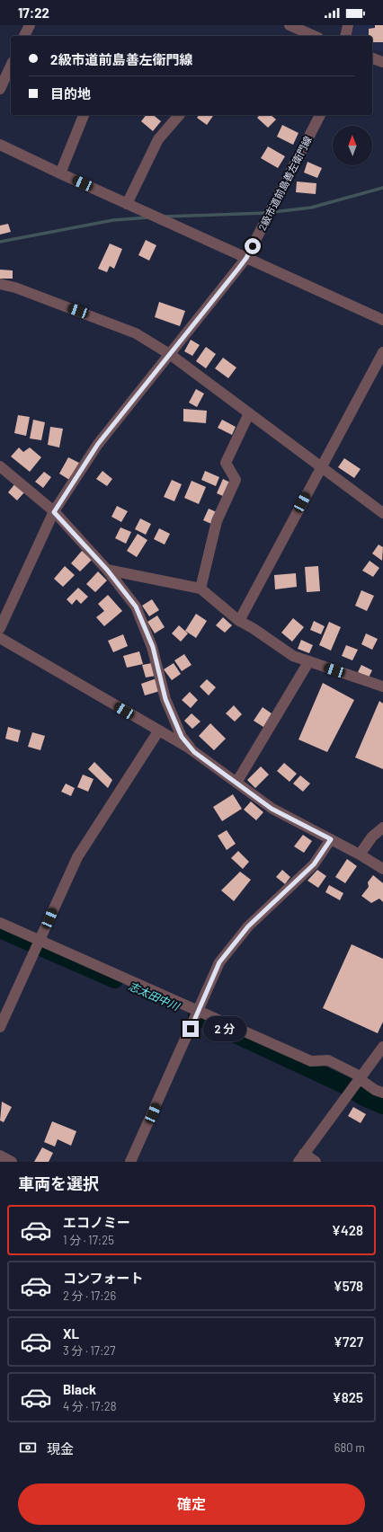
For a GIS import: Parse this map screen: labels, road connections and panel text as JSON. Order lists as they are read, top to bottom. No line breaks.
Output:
{"streets":{"street":["2級市道前島善左衛門線"]},"water":["志太田中川"],"north":"top","page":{"status":"17:22","banner":["2級市道前島善左衛門線","目的地"],"bubble":"2 分","heading":"車両を選択","list":[{"name":"エコノミー","note":"1 分 · 17:25","value":"¥428"},{"name":"コンフォート","note":"2 分 · 17:26","value":"¥578"},{"name":"XL","note":"3 分 · 17:27","value":"¥727"},{"name":"Black","note":"4 分 · 17:28","value":"¥825"}],"pay":["現金","680 m"],"buttons":"確定"}}
